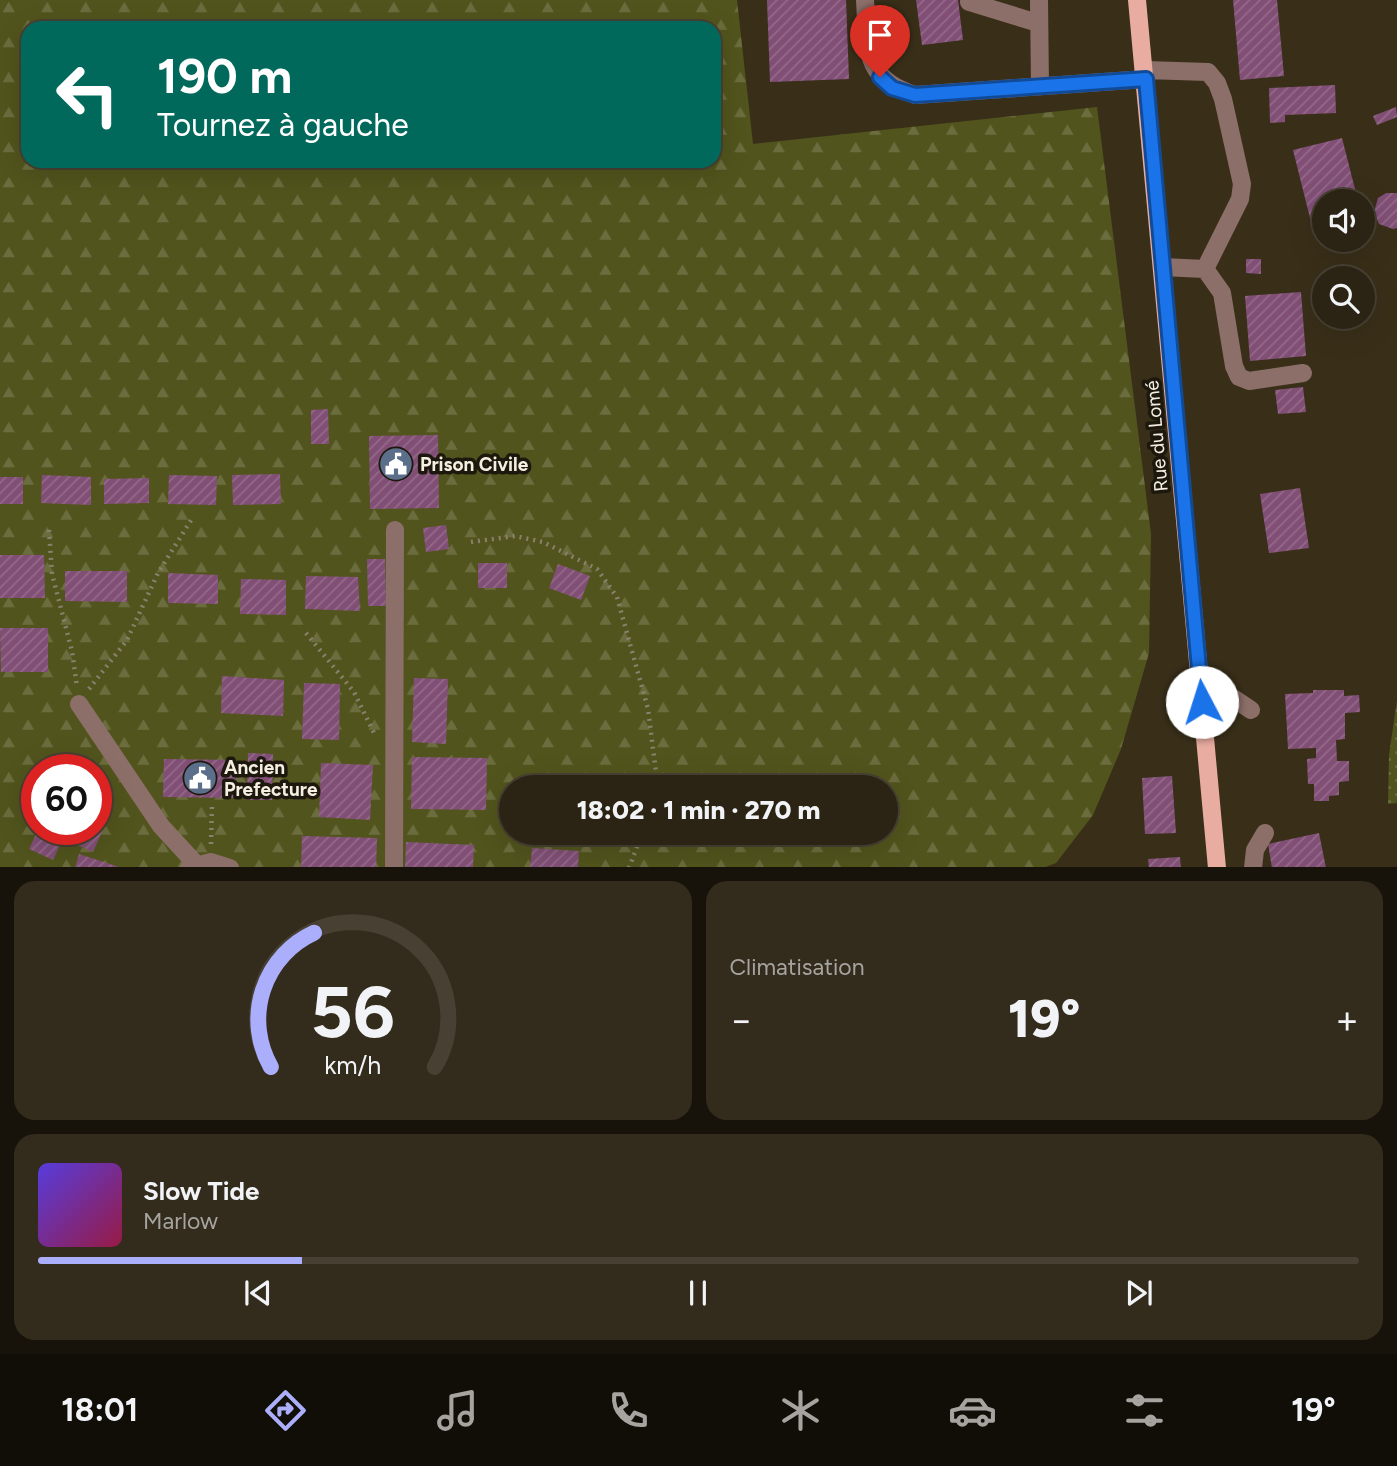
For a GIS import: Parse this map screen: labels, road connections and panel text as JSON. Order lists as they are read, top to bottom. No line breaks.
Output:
{"streets":{"main road":["Rue du Lomé"]},"places":{"public building":["Prison Civile","Ancien Prefecture"]},"page":{"turn":["190 m","Tournez à gauche"],"limit":"60","trip":"18:02 · 1 min · 270 m","tile":"Climatisation","heat":["−","19°","+"],"song":["Slow Tide","Marlow"],"tabs":["18:01","19°"],"gauge":["56","km/h"]}}
